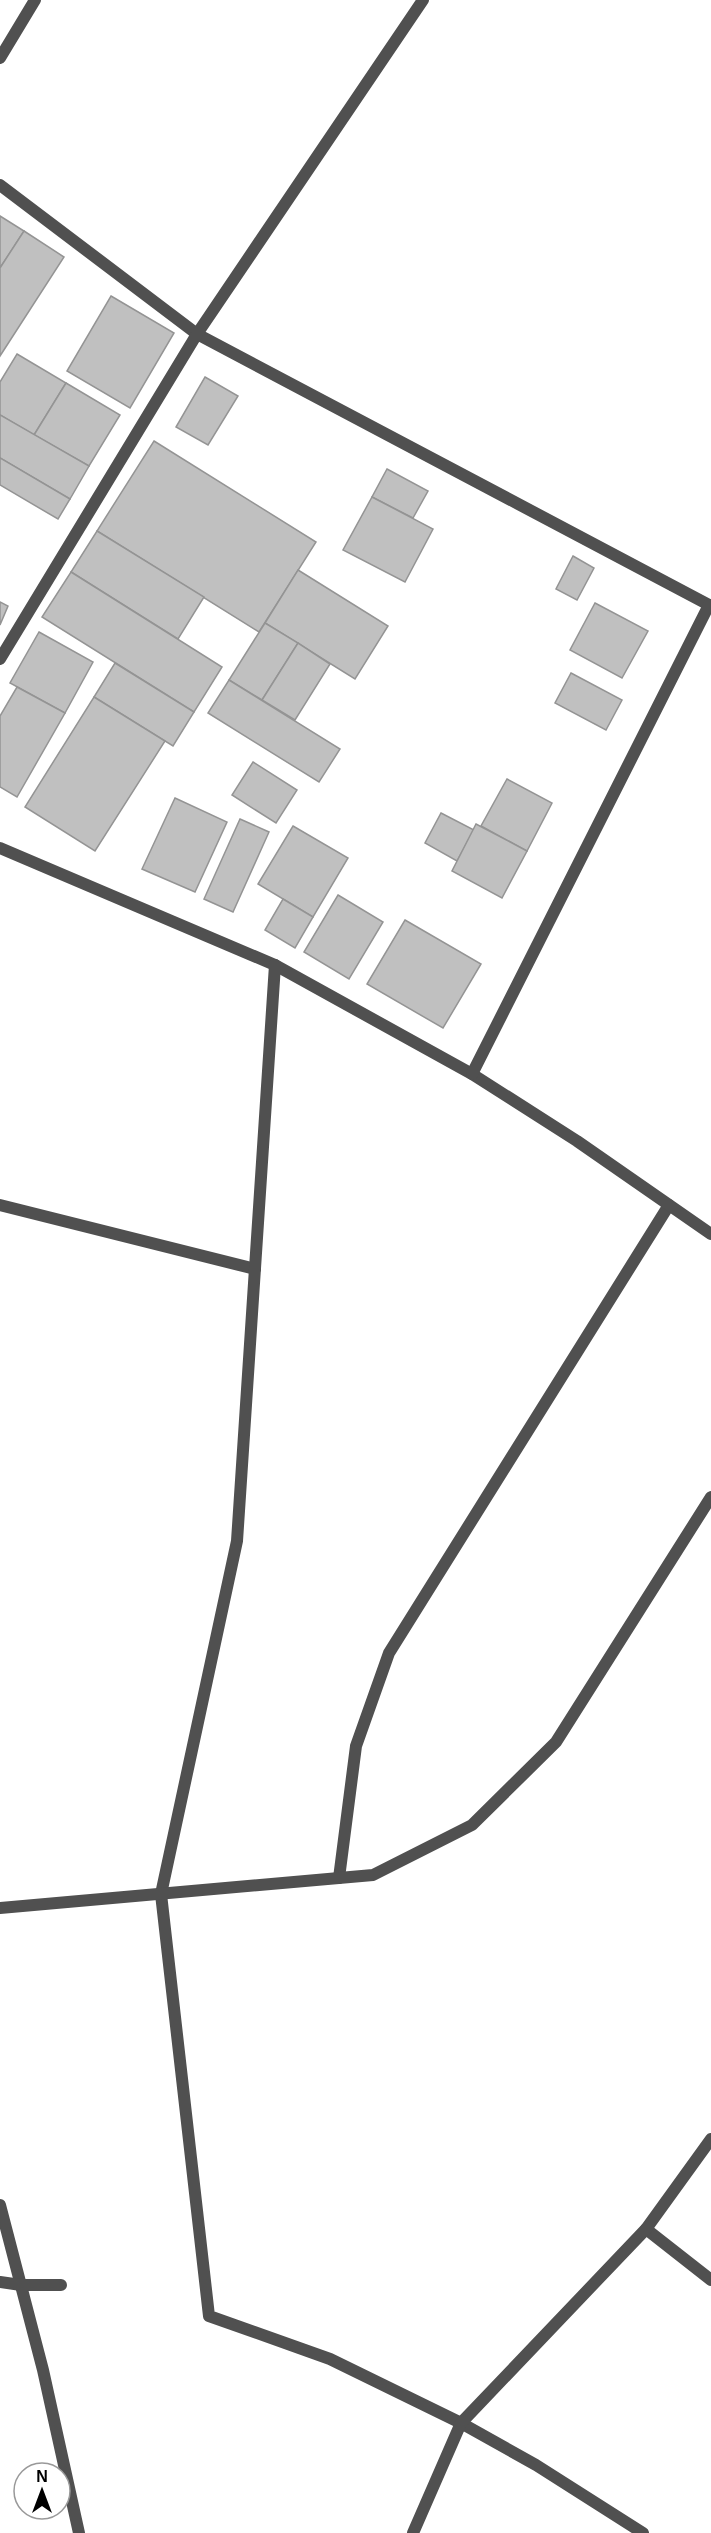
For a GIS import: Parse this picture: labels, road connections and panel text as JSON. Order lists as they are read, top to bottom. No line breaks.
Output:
{"north":"top"}
